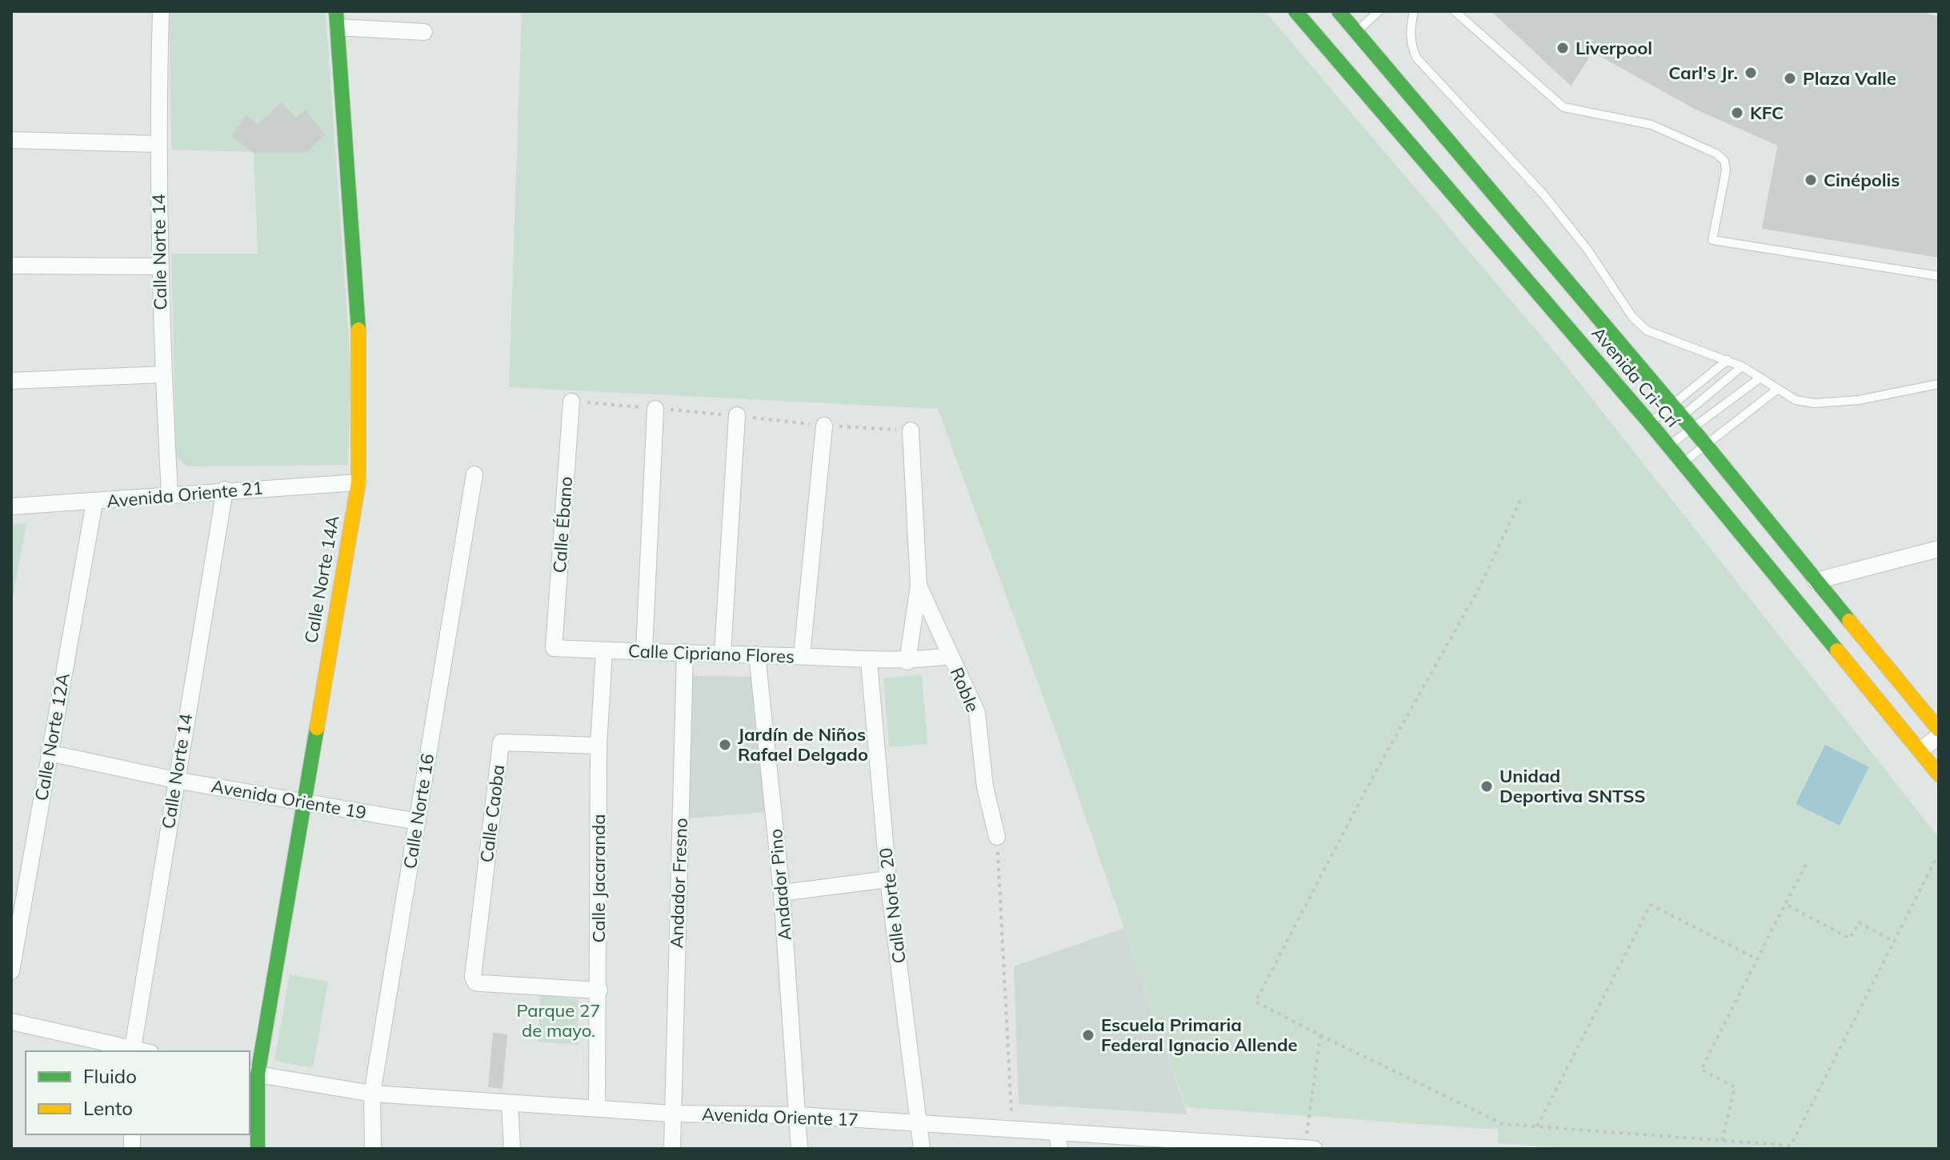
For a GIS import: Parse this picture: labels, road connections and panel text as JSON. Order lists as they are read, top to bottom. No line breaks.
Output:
{"streets":{"main road":["Avenida Cri-Crí","Calle Norte 14A"],"street":["Calle Norte 14","Avenida Oriente 21","Calle Ébano","Calle Cipriano Flores","Roble","Calle Norte 12A","Avenida Oriente 19","Calle Norte 16","Calle Caoba","Calle Jacaranda","Andador Fresno","Andador Pino","Calle Norte 20","Avenida Oriente 17"]},"crossings":[["Calle Norte 14","Avenida Oriente 21"],["Calle Norte 14","Avenida Oriente 19"],["Avenida Oriente 21","Calle Norte 14A"],["Avenida Oriente 21","Calle Norte 12A"],["Calle Ébano","Calle Cipriano Flores"],["Calle Norte 14A","Avenida Oriente 19"],["Calle Norte 14A","Avenida Oriente 17"],["Calle Cipriano Flores","Roble"],["Calle Cipriano Flores","Calle Jacaranda"],["Calle Cipriano Flores","Andador Fresno"],["Calle Cipriano Flores","Andador Pino"],["Calle Cipriano Flores","Calle Norte 20"],["Calle Norte 12A","Avenida Oriente 19"],["Avenida Oriente 19","Calle Norte 16"],["Calle Norte 16","Avenida Oriente 17"],["Calle Caoba","Calle Jacaranda"],["Calle Jacaranda","Avenida Oriente 17"],["Andador Fresno","Avenida Oriente 17"],["Andador Pino","Avenida Oriente 17"],["Calle Norte 20","Avenida Oriente 17"]],"parks":["Parque 27 de mayo."],"places":["Liverpool","Carl's Jr.","Plaza Valle","KFC","Cinépolis","Jardín de Niños Rafael Delgado","Unidad Deportiva SNTSS","Escuela Primaria Federal Ignacio Allende"],"legend":["Fluido","Lento"]}
